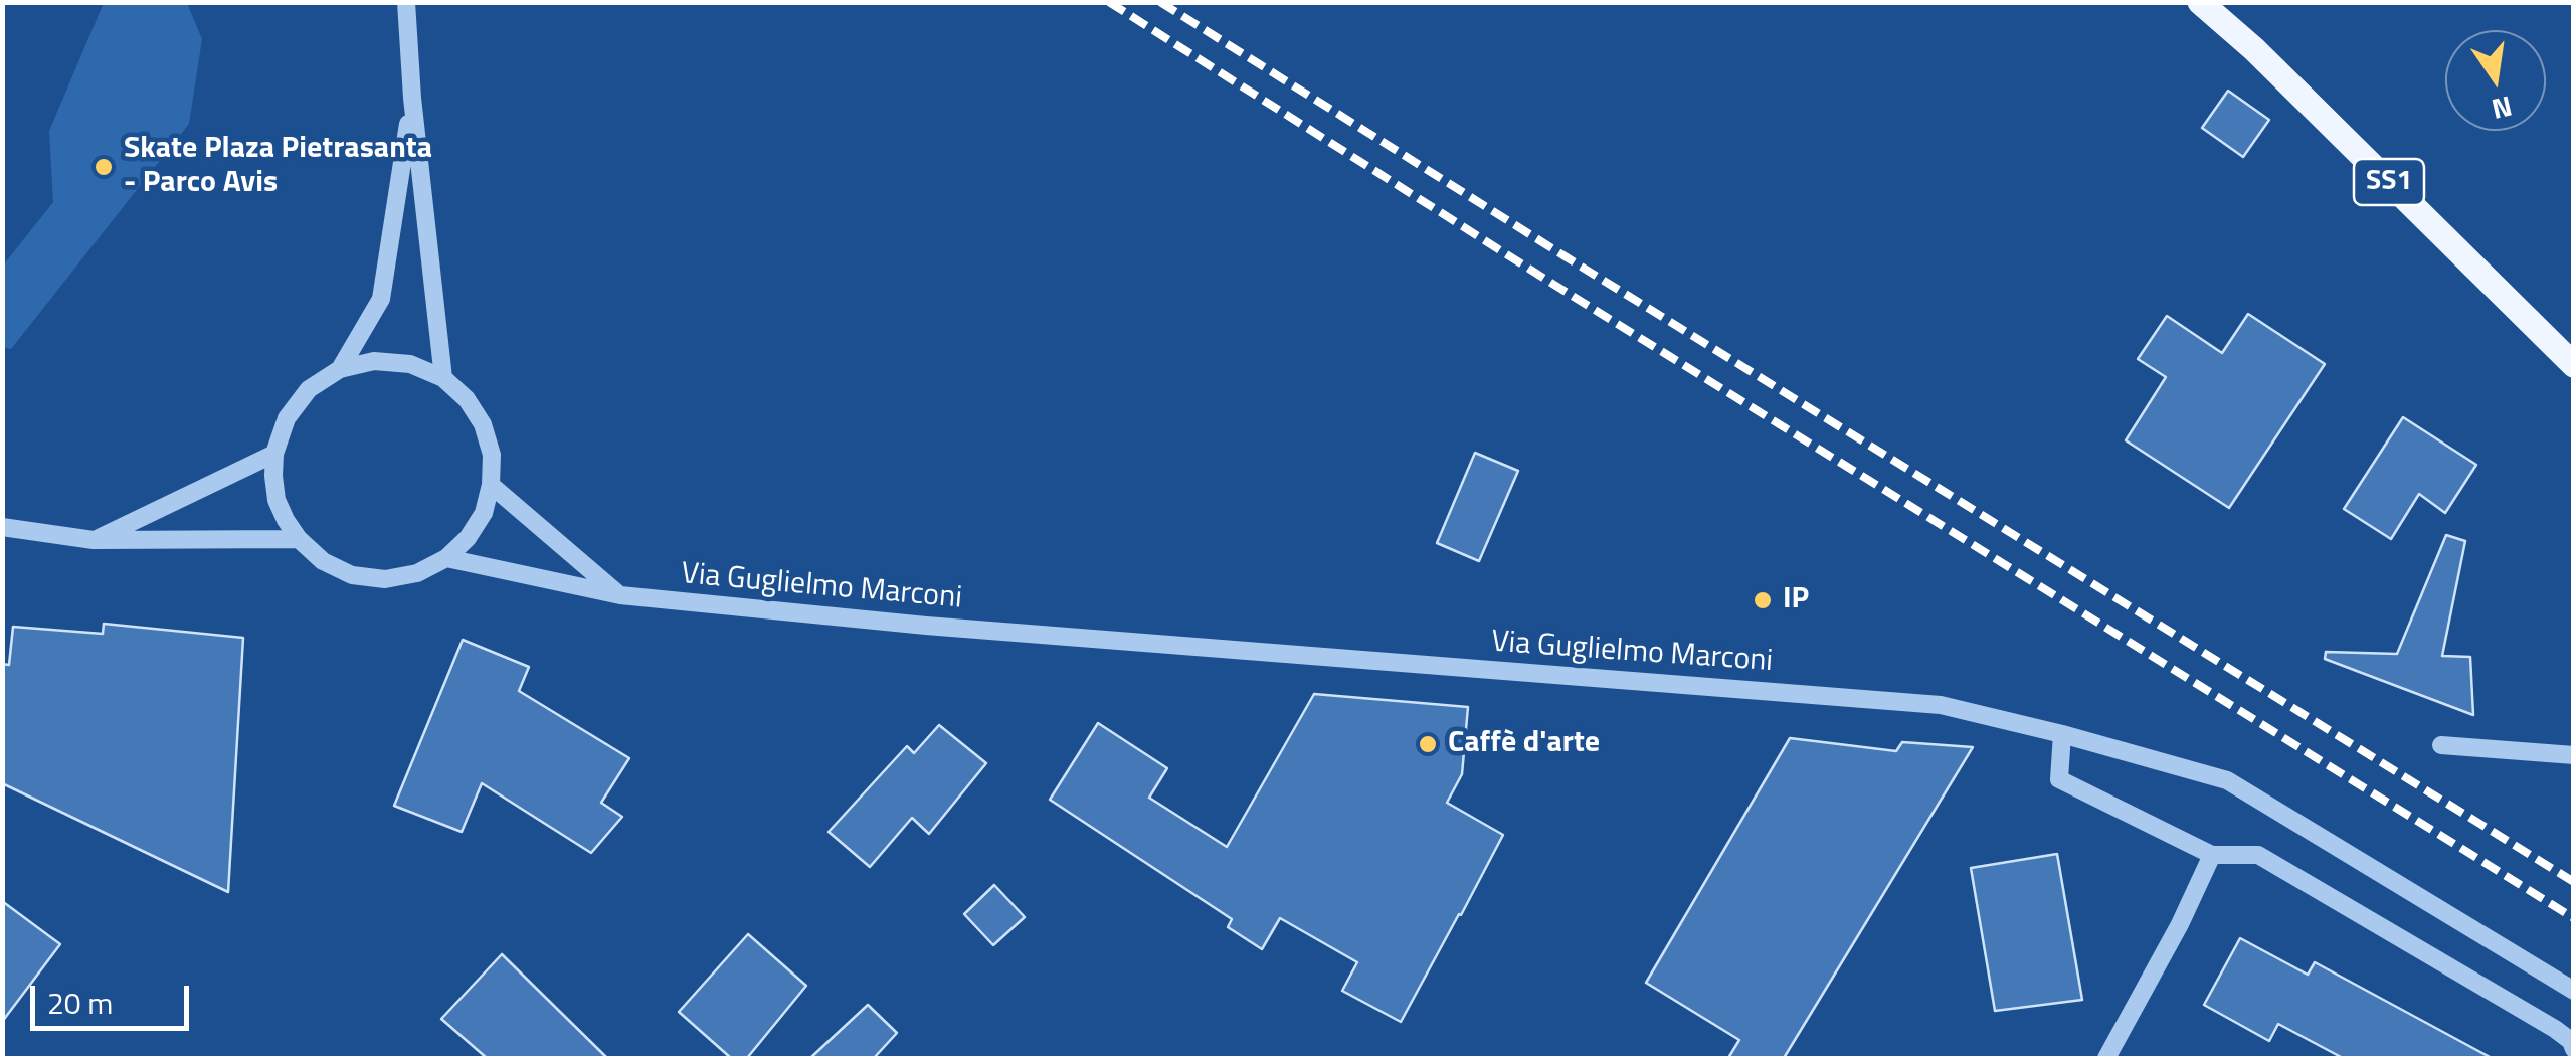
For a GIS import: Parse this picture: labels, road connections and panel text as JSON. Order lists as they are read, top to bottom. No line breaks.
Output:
{"streets":{"main road":["SS1"],"street":["Via Guglielmo Marconi"]},"places":["Skate Plaza Pietrasanta - Parco Avis","IP","Caffè d'arte"],"scale_bar":"20 m","north":"bottom"}
